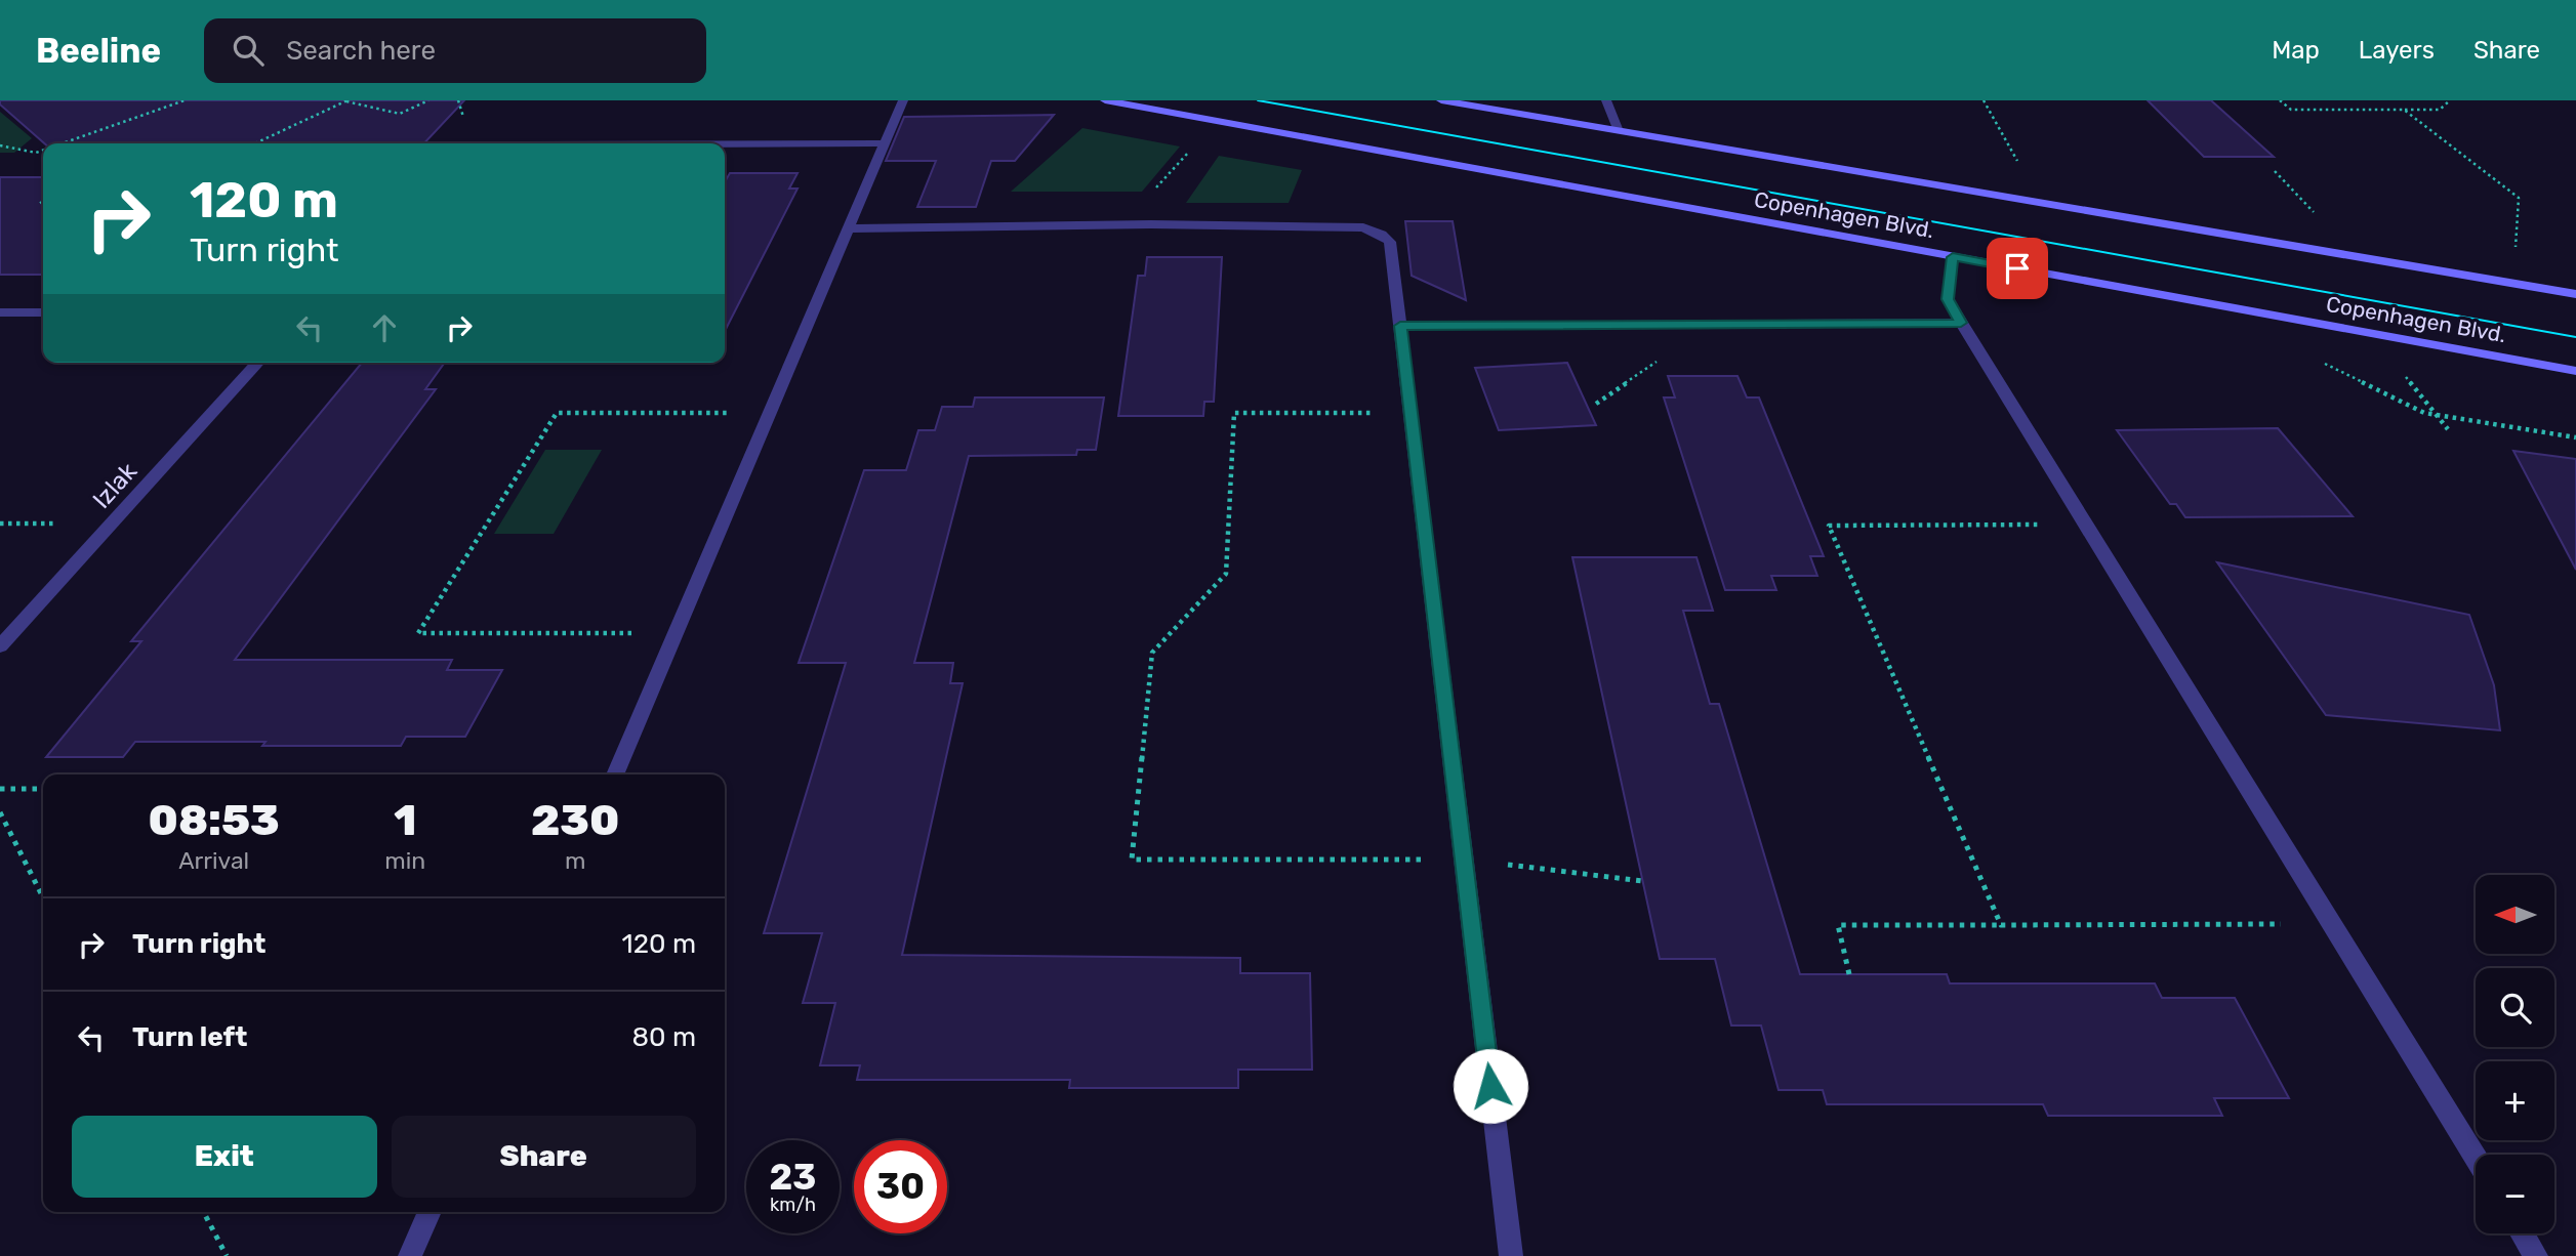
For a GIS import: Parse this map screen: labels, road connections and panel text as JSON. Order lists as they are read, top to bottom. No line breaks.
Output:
{"streets":{"main road":["Copenhagen Blvd."],"street":["Izlak"]},"north":"left","page":{"header":"Beeline","search":"Search here","nav":["Map","Layers","Share"],"turn":["120 m","Turn right"],"eta":["08:53","Arrival","1","min","230","m"],"map_buttons":["+","−"],"list":[{"name":"Turn right","value":"120 m"},{"name":"Turn left","value":"80 m"}],"buttons":["Exit","Share"],"speed":"23 km/h","limit":"30"}}
